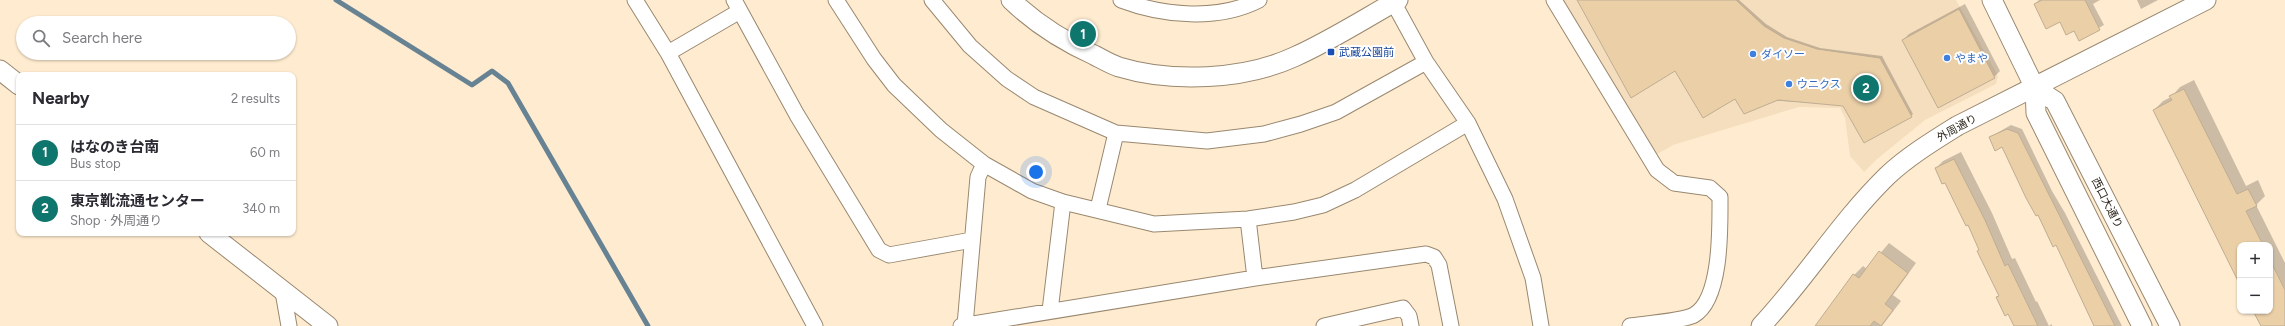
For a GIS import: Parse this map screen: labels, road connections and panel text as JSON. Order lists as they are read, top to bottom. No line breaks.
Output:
{"streets":{"street":["外周通り","西口大通り"]},"crossings":[["外周通り","西口大通り"]],"places":{"transit":["武蔵公園前"],"other":["ダイソー","やまや","ウニクス"]},"page":{"search":"Search here","pins":["1","2"],"heading":["Nearby","2 results"],"list":[{"mark":"1","name":"はなのき台南","note":"Bus stop","value":"60 m"},{"mark":"2","name":"東京靴流通センター","note":"Shop · 外周通り","value":"340 m"}],"map_buttons":["+","−"]}}
